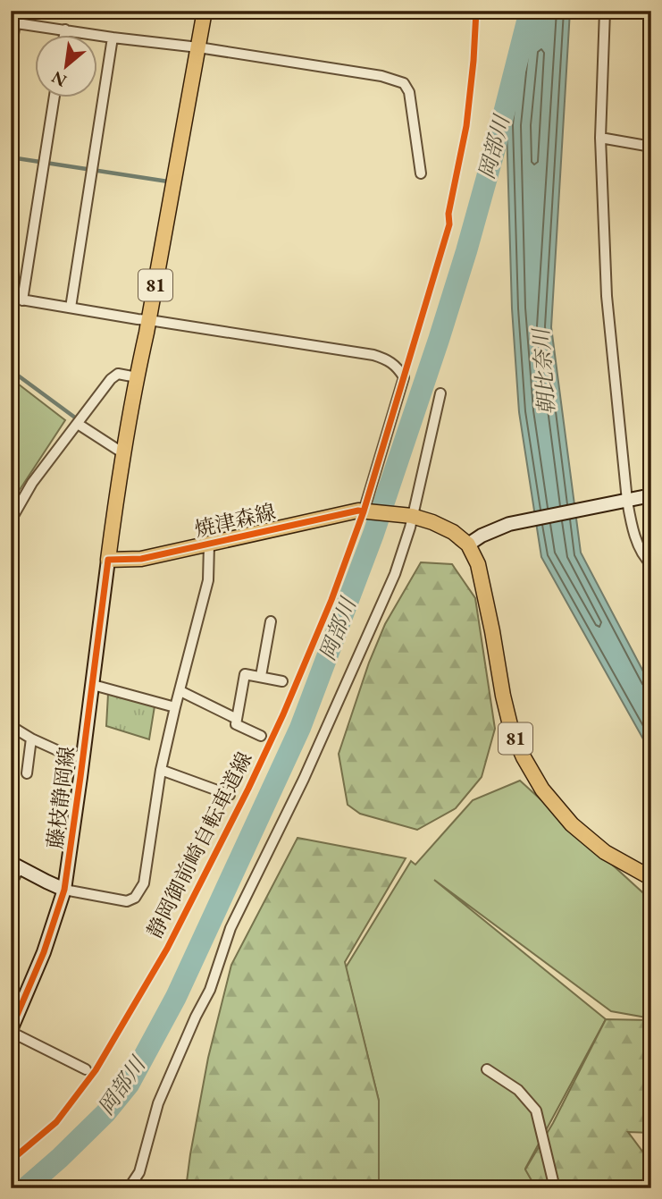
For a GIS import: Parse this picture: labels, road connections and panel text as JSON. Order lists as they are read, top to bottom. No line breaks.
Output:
{"streets":{"main road":["81","焼津森線","藤枝静岡線"],"cycle path":["静岡御前崎自転車道線"]},"crossings":[["81","焼津森線"],["81","藤枝静岡線"],["焼津森線","藤枝静岡線"]],"water":["岡部川","朝比奈川"],"north":"bottom left"}
